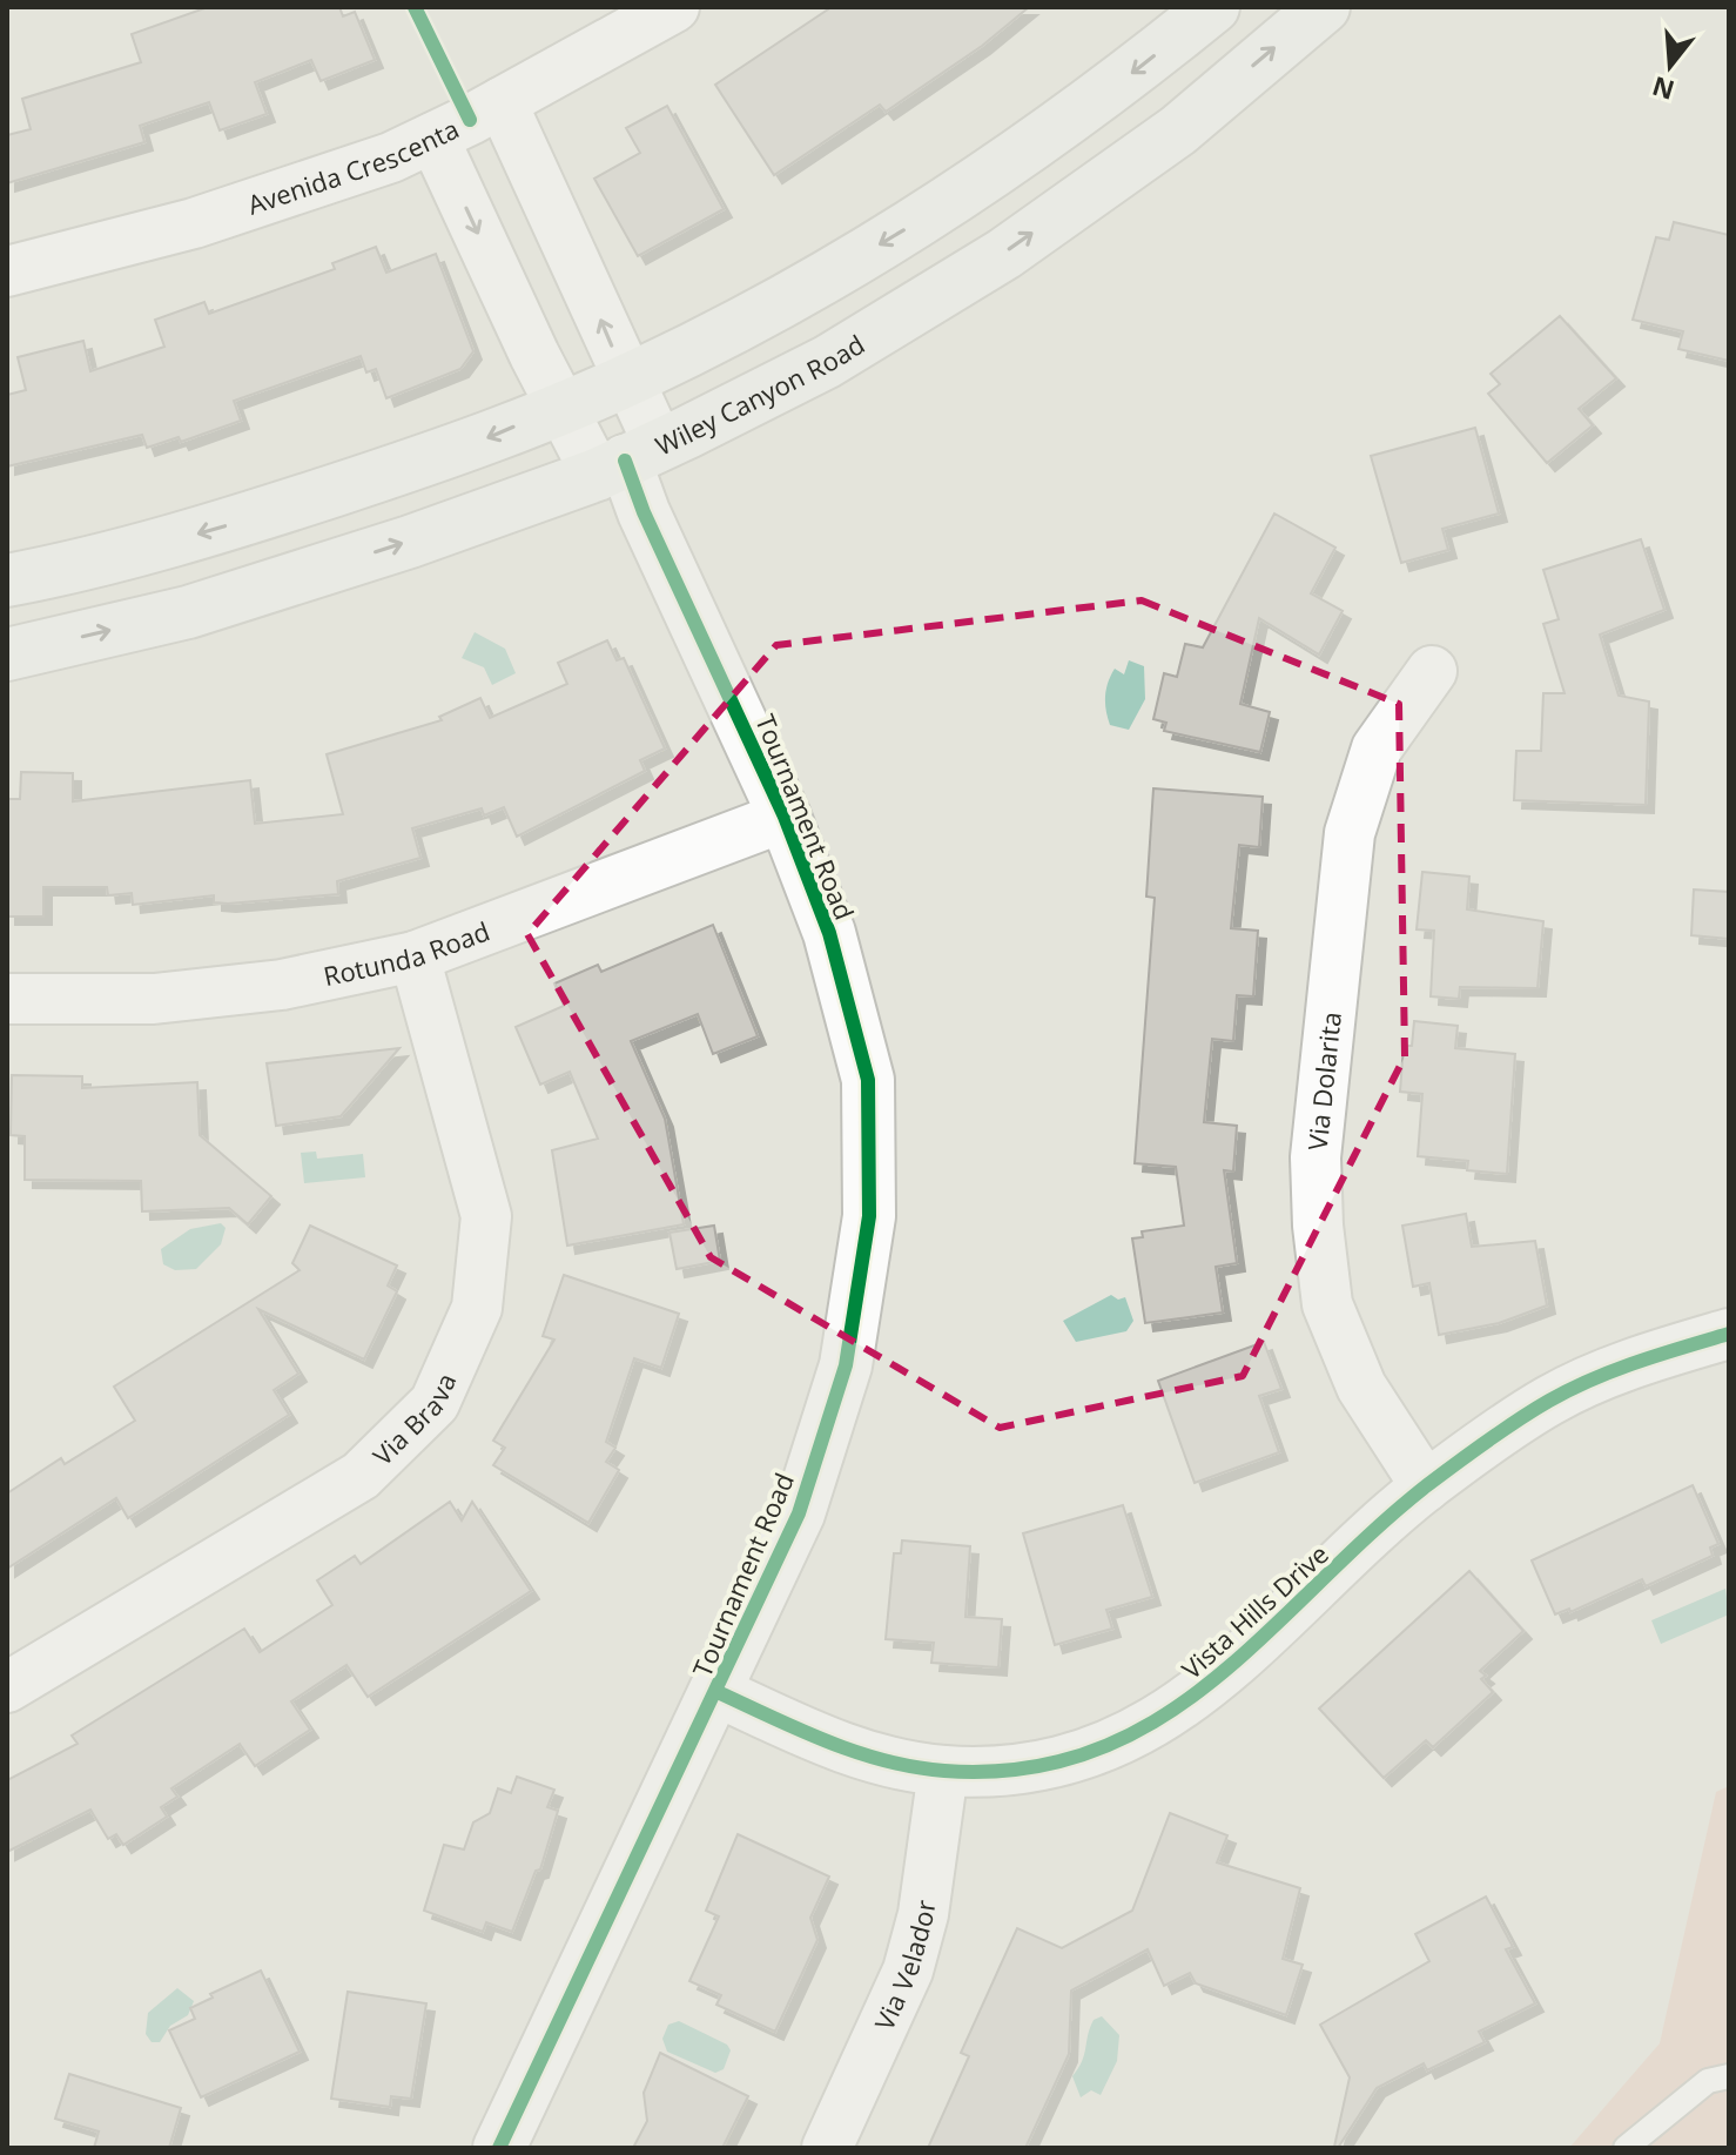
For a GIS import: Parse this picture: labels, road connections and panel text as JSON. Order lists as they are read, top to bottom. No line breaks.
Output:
{"streets":{"main road":["Wiley Canyon Road"],"street":["Avenida Crescenta","Tournament Road","Rotunda Road","Via Dolarita","Via Brava","Vista Hills Drive","Via Velador"]},"crossings":[["Avenida Crescenta","Tournament Road"],["Wiley Canyon Road","Tournament Road"],["Tournament Road","Rotunda Road"],["Tournament Road","Vista Hills Drive"],["Rotunda Road","Via Brava"],["Via Dolarita","Vista Hills Drive"],["Vista Hills Drive","Via Velador"]],"north":"bottom"}
